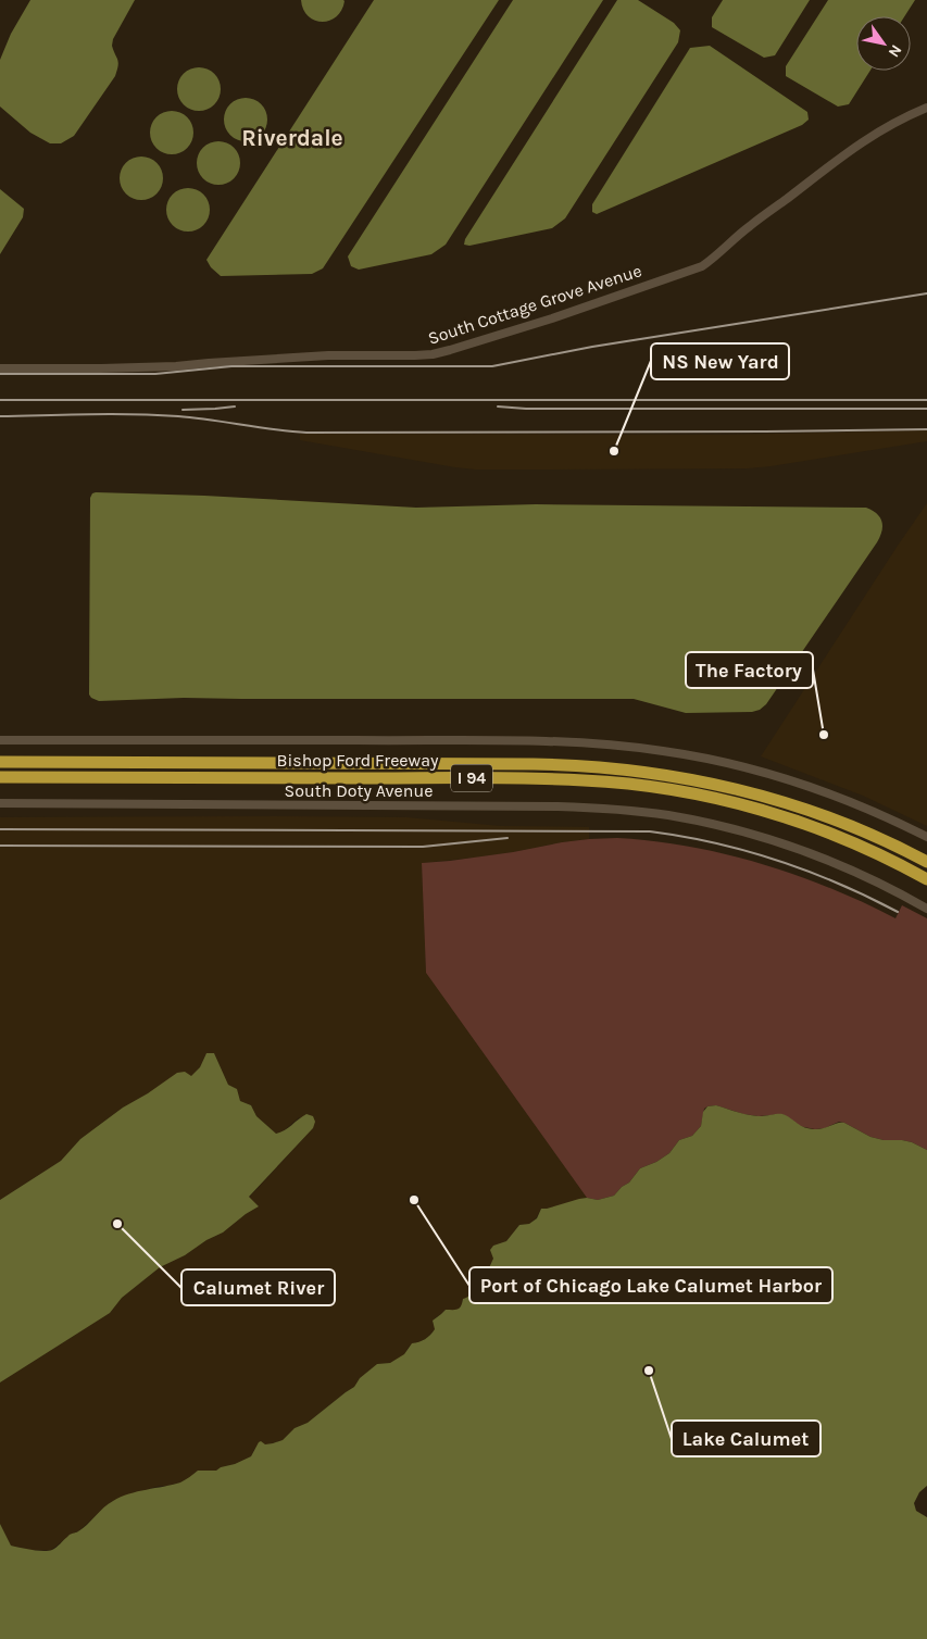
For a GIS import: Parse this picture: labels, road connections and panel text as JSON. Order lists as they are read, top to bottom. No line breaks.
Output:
{"streets":{"highway":["Bishop Ford Freeway","I 94"],"street":["South Cottage Grove Avenue","South Doty Avenue"]},"districts":["Riverdale"],"places":["NS New Yard","The Factory","Port of Chicago Lake Calumet Harbor","Calumet River","Lake Calumet"],"north":"bottom right"}
